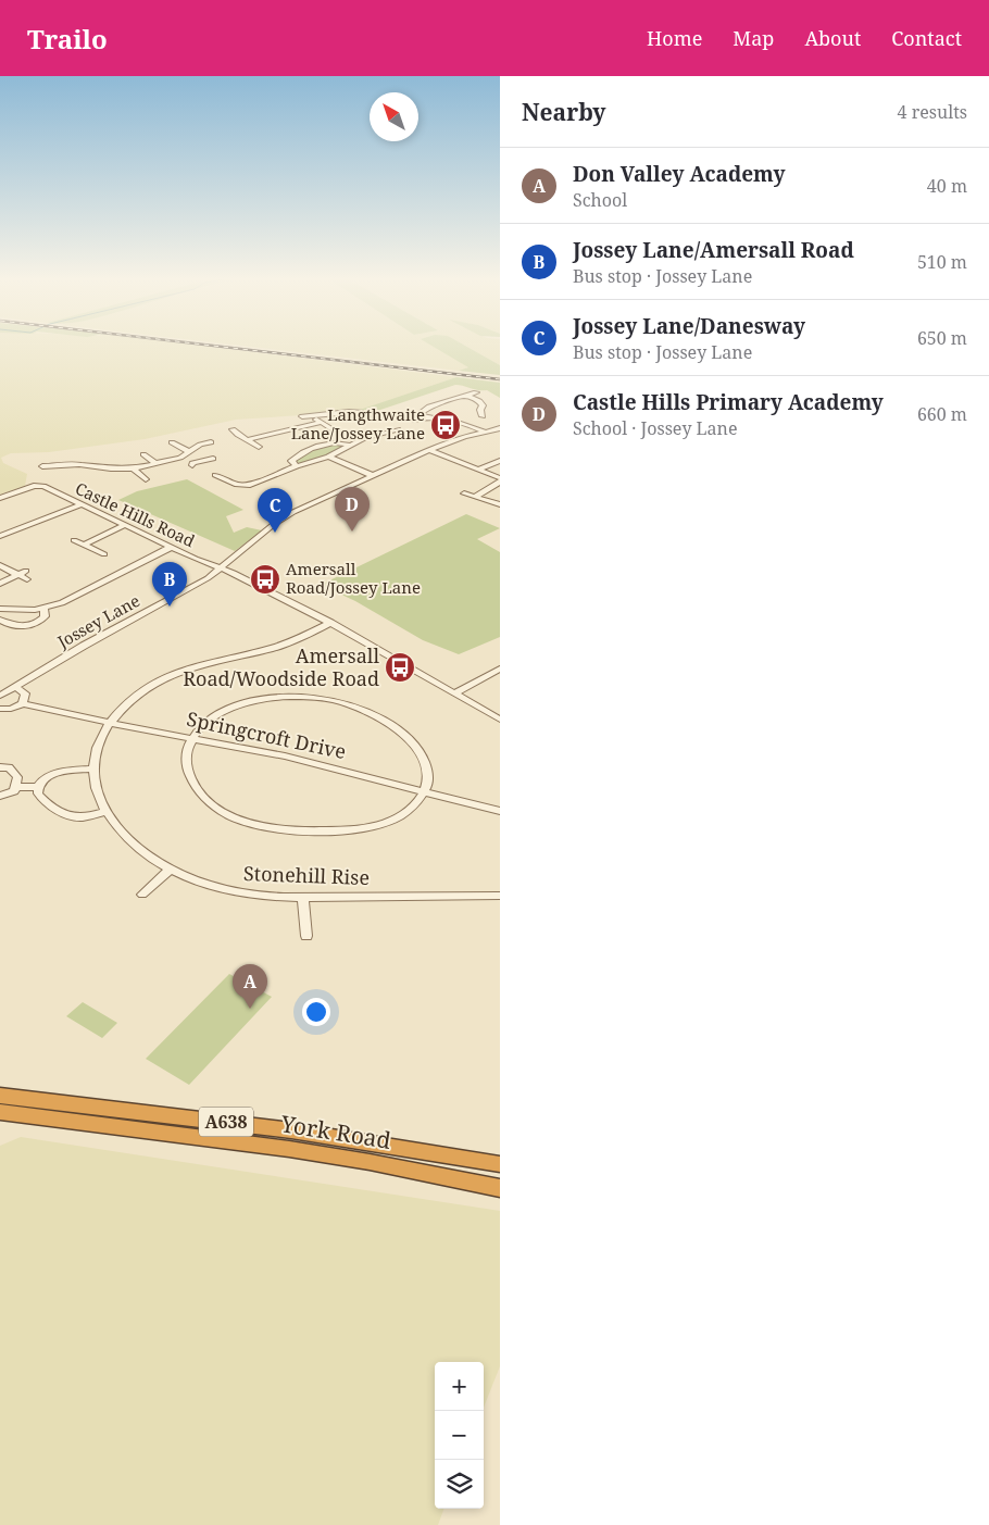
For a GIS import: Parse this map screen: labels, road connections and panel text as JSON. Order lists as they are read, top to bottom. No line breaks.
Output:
{"streets":{"highway":["A638","York Road"],"street":["Castle Hills Road","Jossey Lane","Springcroft Drive","Stonehill Rise"]},"crossings":[["Castle Hills Road","Jossey Lane"],["Castle Hills Road","Stonehill Rise"],["Springcroft Drive","Stonehill Rise"]],"places":{"bus stop":["Langthwaite Lane/Jossey Lane","Amersall Road/Jossey Lane","Amersall Road/Woodside Road"]},"north":"top left","page":{"header":"Trailo","nav":["Home","Map","About","Contact"],"heading":["Nearby","4 results"],"list":[{"mark":"A","name":"Don Valley Academy","note":"School","value":"40 m"},{"mark":"B","name":"Jossey Lane/Amersall Road","note":"Bus stop · Jossey Lane","value":"510 m"},{"mark":"C","name":"Jossey Lane/Danesway","note":"Bus stop · Jossey Lane","value":"650 m"},{"mark":"D","name":"Castle Hills Primary Academy","note":"School · Jossey Lane","value":"660 m"}],"pins":["D","C","B","A"],"map_buttons":["+","−"]}}
